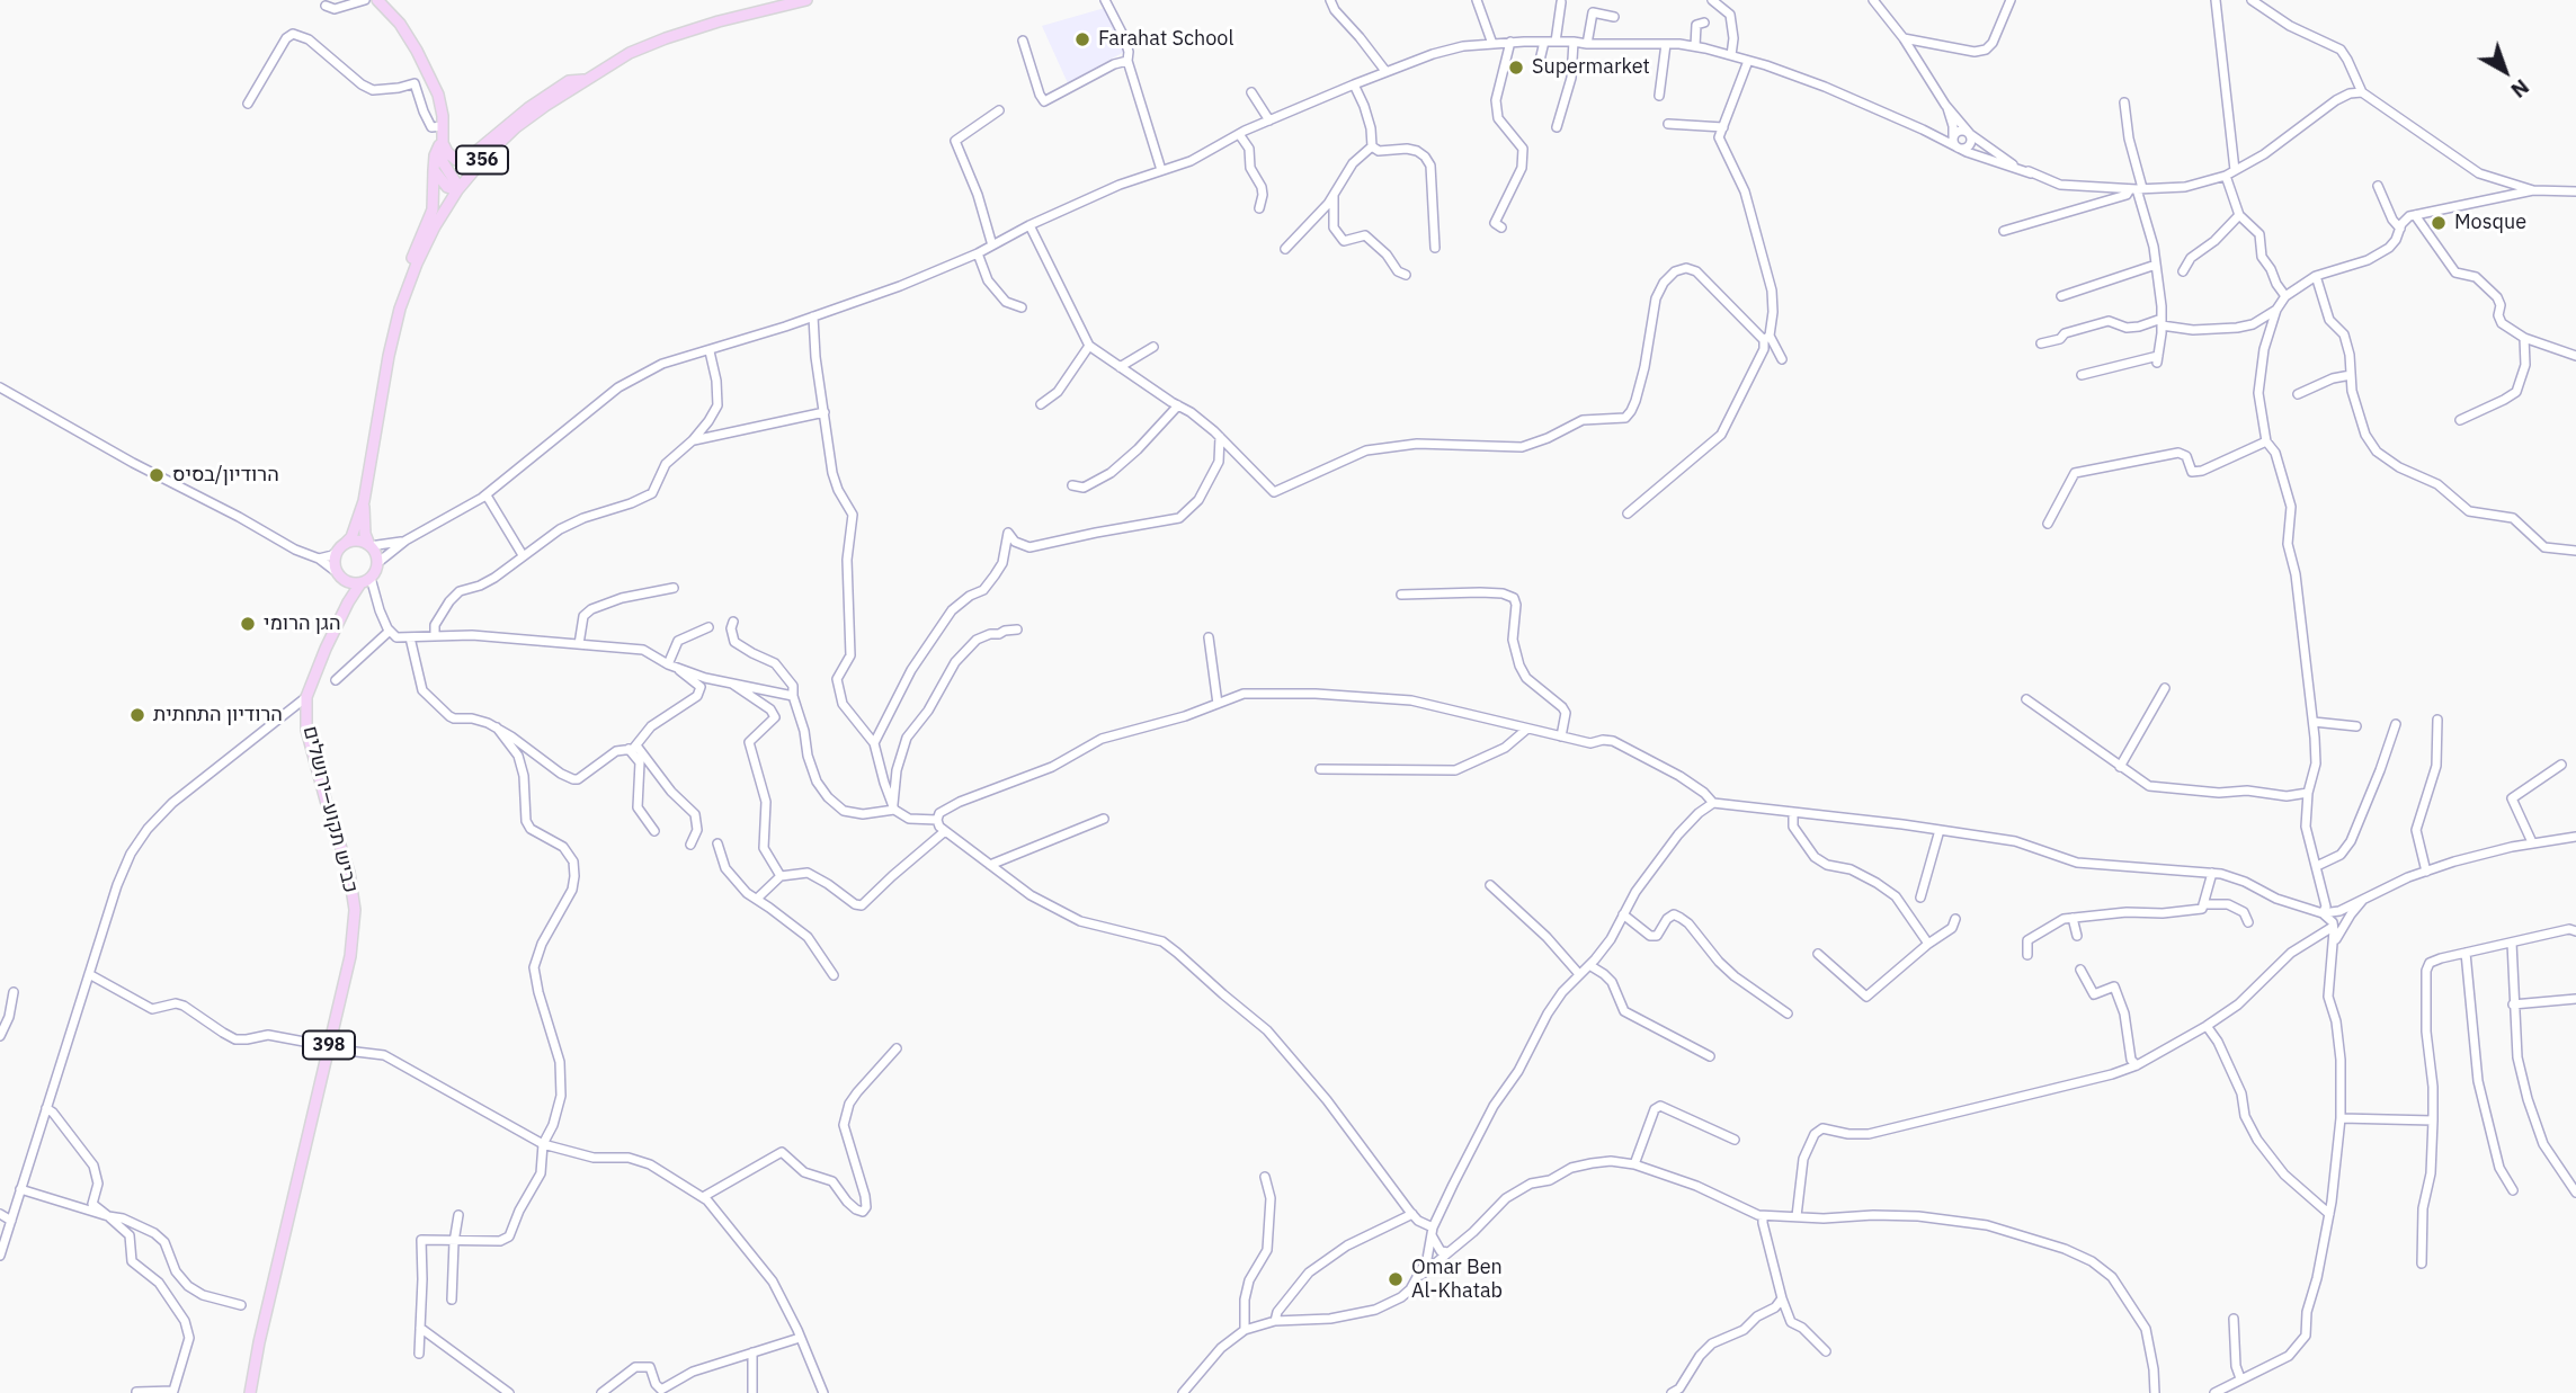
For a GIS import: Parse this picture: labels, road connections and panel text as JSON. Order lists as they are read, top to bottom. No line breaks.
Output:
{"streets":{"main road":["356","כביש תקוע–ירושלים","398"]},"crossings":[["356","כביש תקוע–ירושלים"]],"places":["Farahat School","Supermarket","Mosque","הרודיון/בסיס","הגן הרומי","הרודיון התחתית","Omar Ben Al-Khatab"],"north":"bottom right"}
